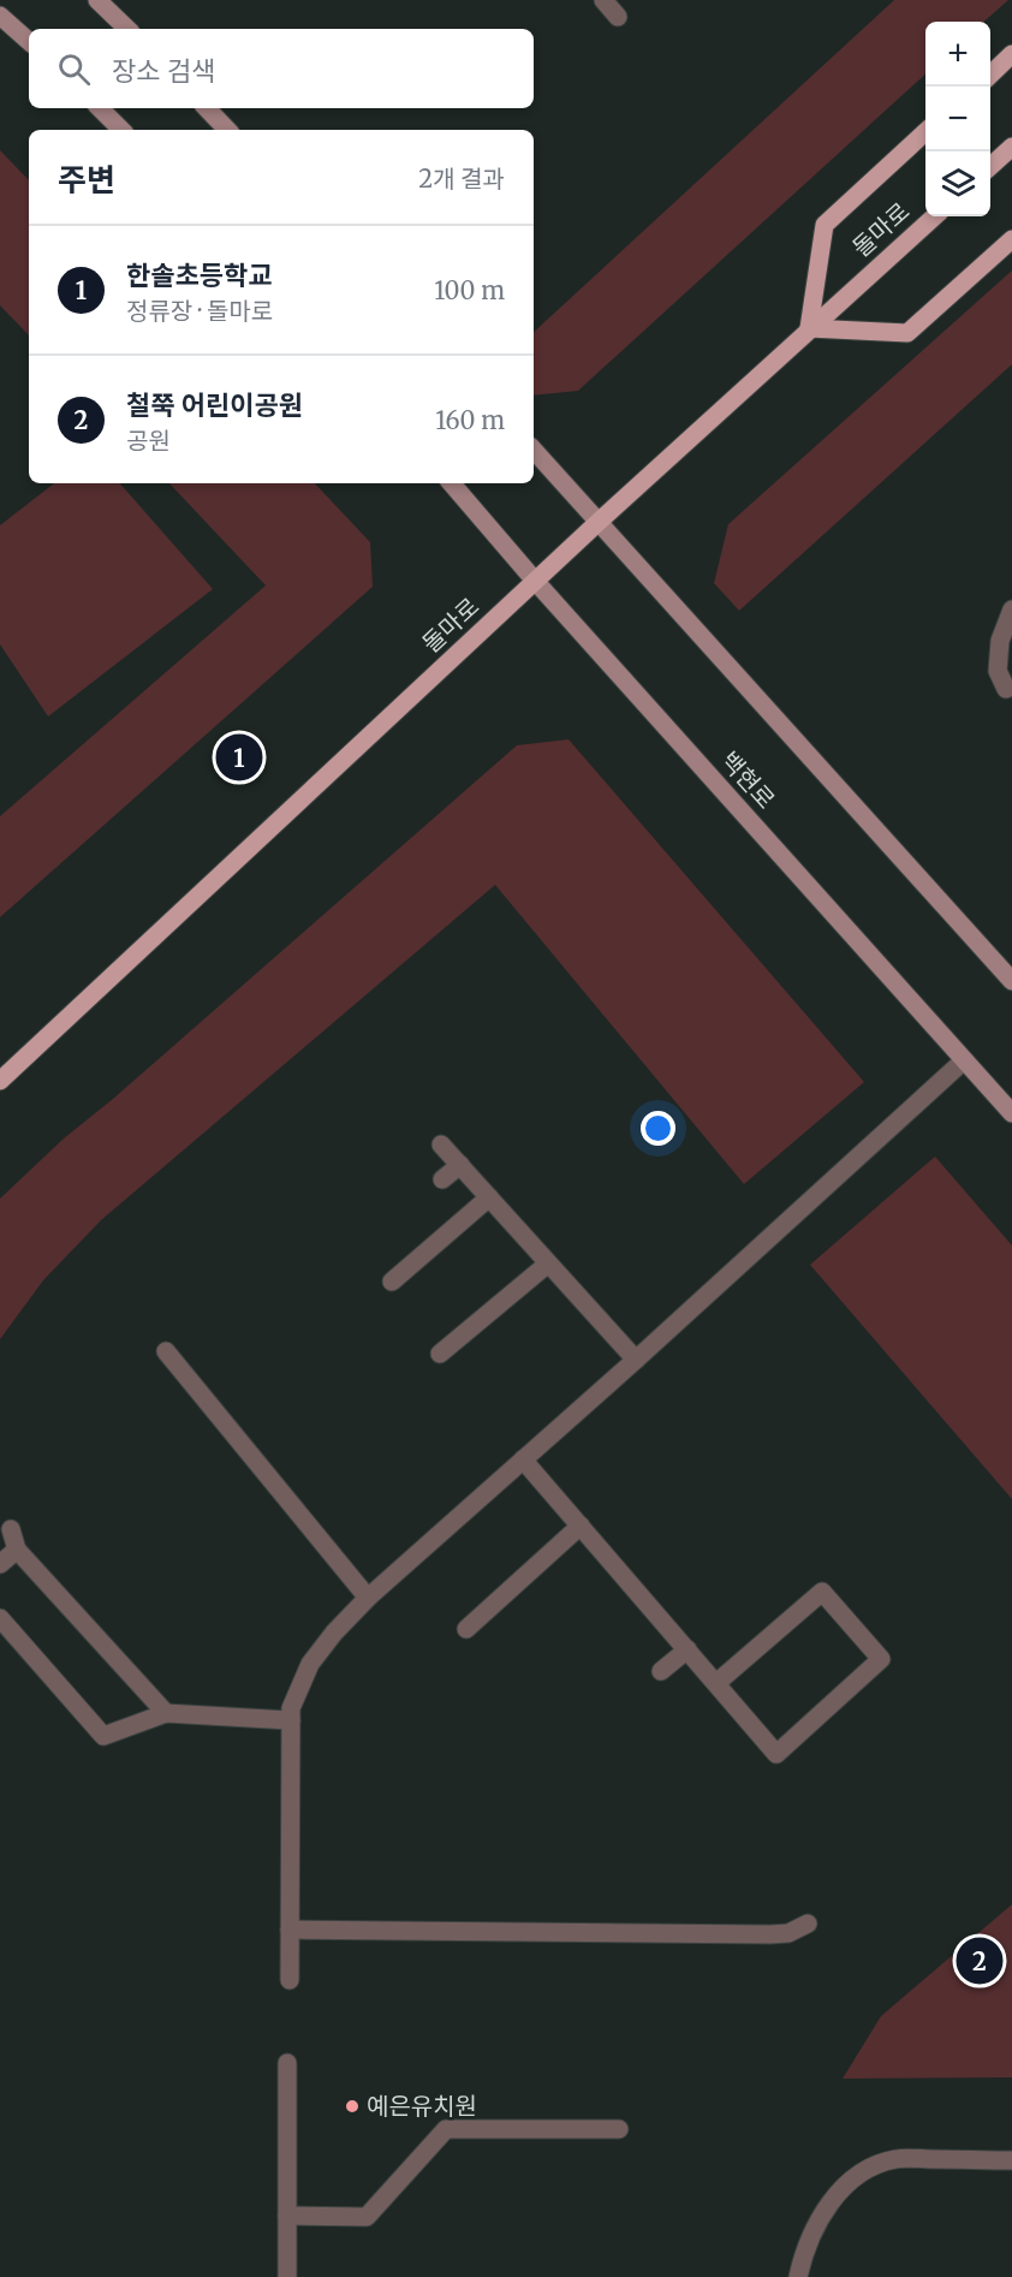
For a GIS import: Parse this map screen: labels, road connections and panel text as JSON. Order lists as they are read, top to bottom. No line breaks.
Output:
{"streets":{"main road":["돌마로","백현로"]},"crossings":[["돌마로","백현로"]],"places":["예은유치원"],"page":{"map_buttons":["+","−"],"search":"장소 검색","heading":["주변","2개 결과"],"list":[{"mark":"1","name":"한솔초등학교","note":"정류장 · 돌마로","value":"100 m"},{"mark":"2","name":"철쭉 어린이공원","note":"공원","value":"160 m"}],"pins":["1","2"]}}
